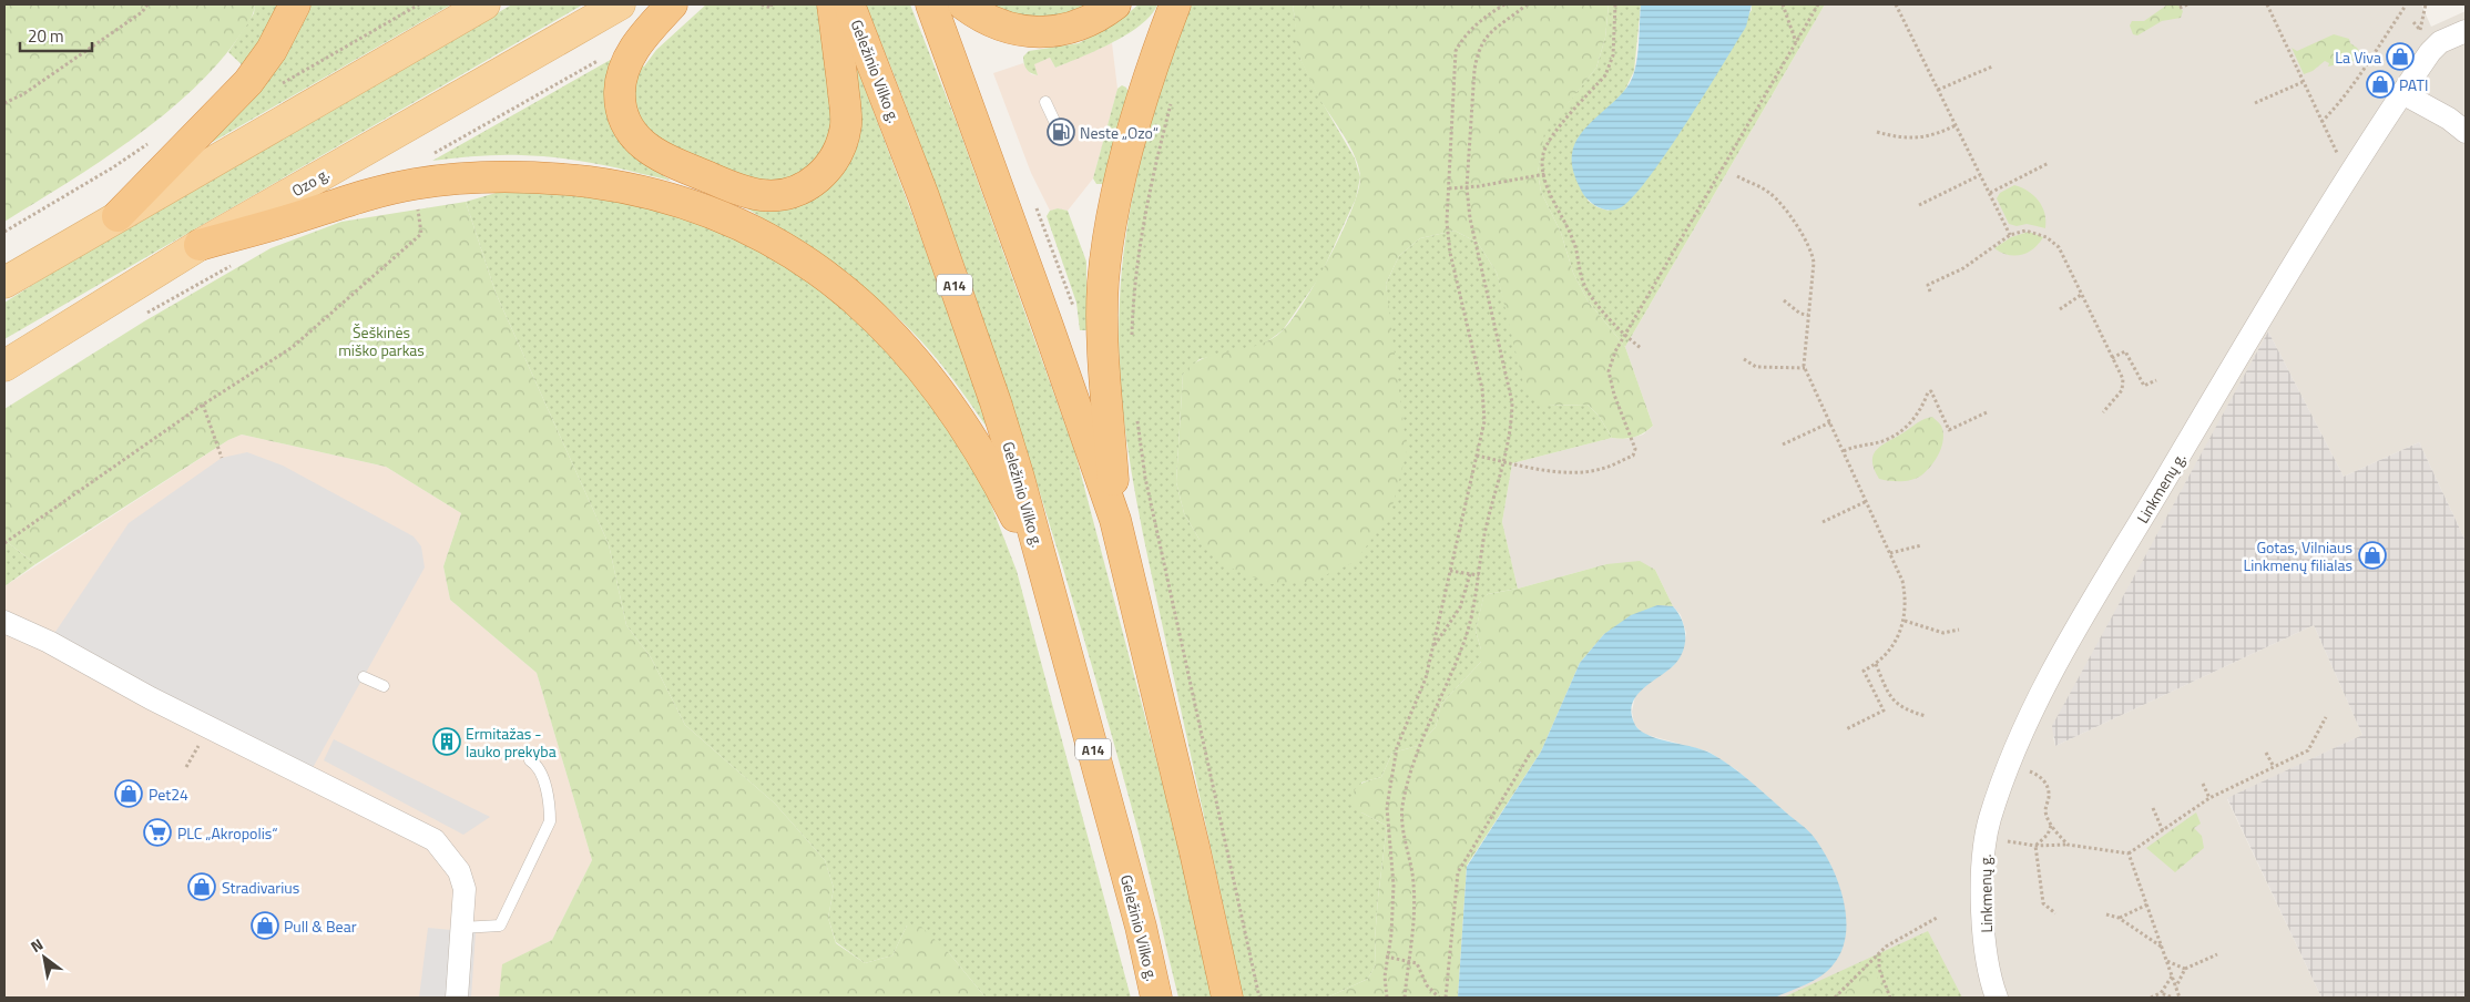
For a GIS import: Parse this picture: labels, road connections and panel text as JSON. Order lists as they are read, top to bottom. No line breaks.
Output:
{"streets":{"highway":["Geležinio Vilko g.","A14"],"main road":["Ozo g."],"street":["Linkmenų g."]},"parks":["Šeškinės miško parkas"],"places":{"shop":["La Viva","PATI","Gotas, Vilniaus Linkmenų filialas","Pet24","Stradivarius","Pull & Bear"],"fuel station":["Neste „Ozo“"],"building":["Ermitažas - lauko prekyba"],"supermarket":["PLC „Akropolis“"]},"scale_bar":"20 m","north":"top left"}
